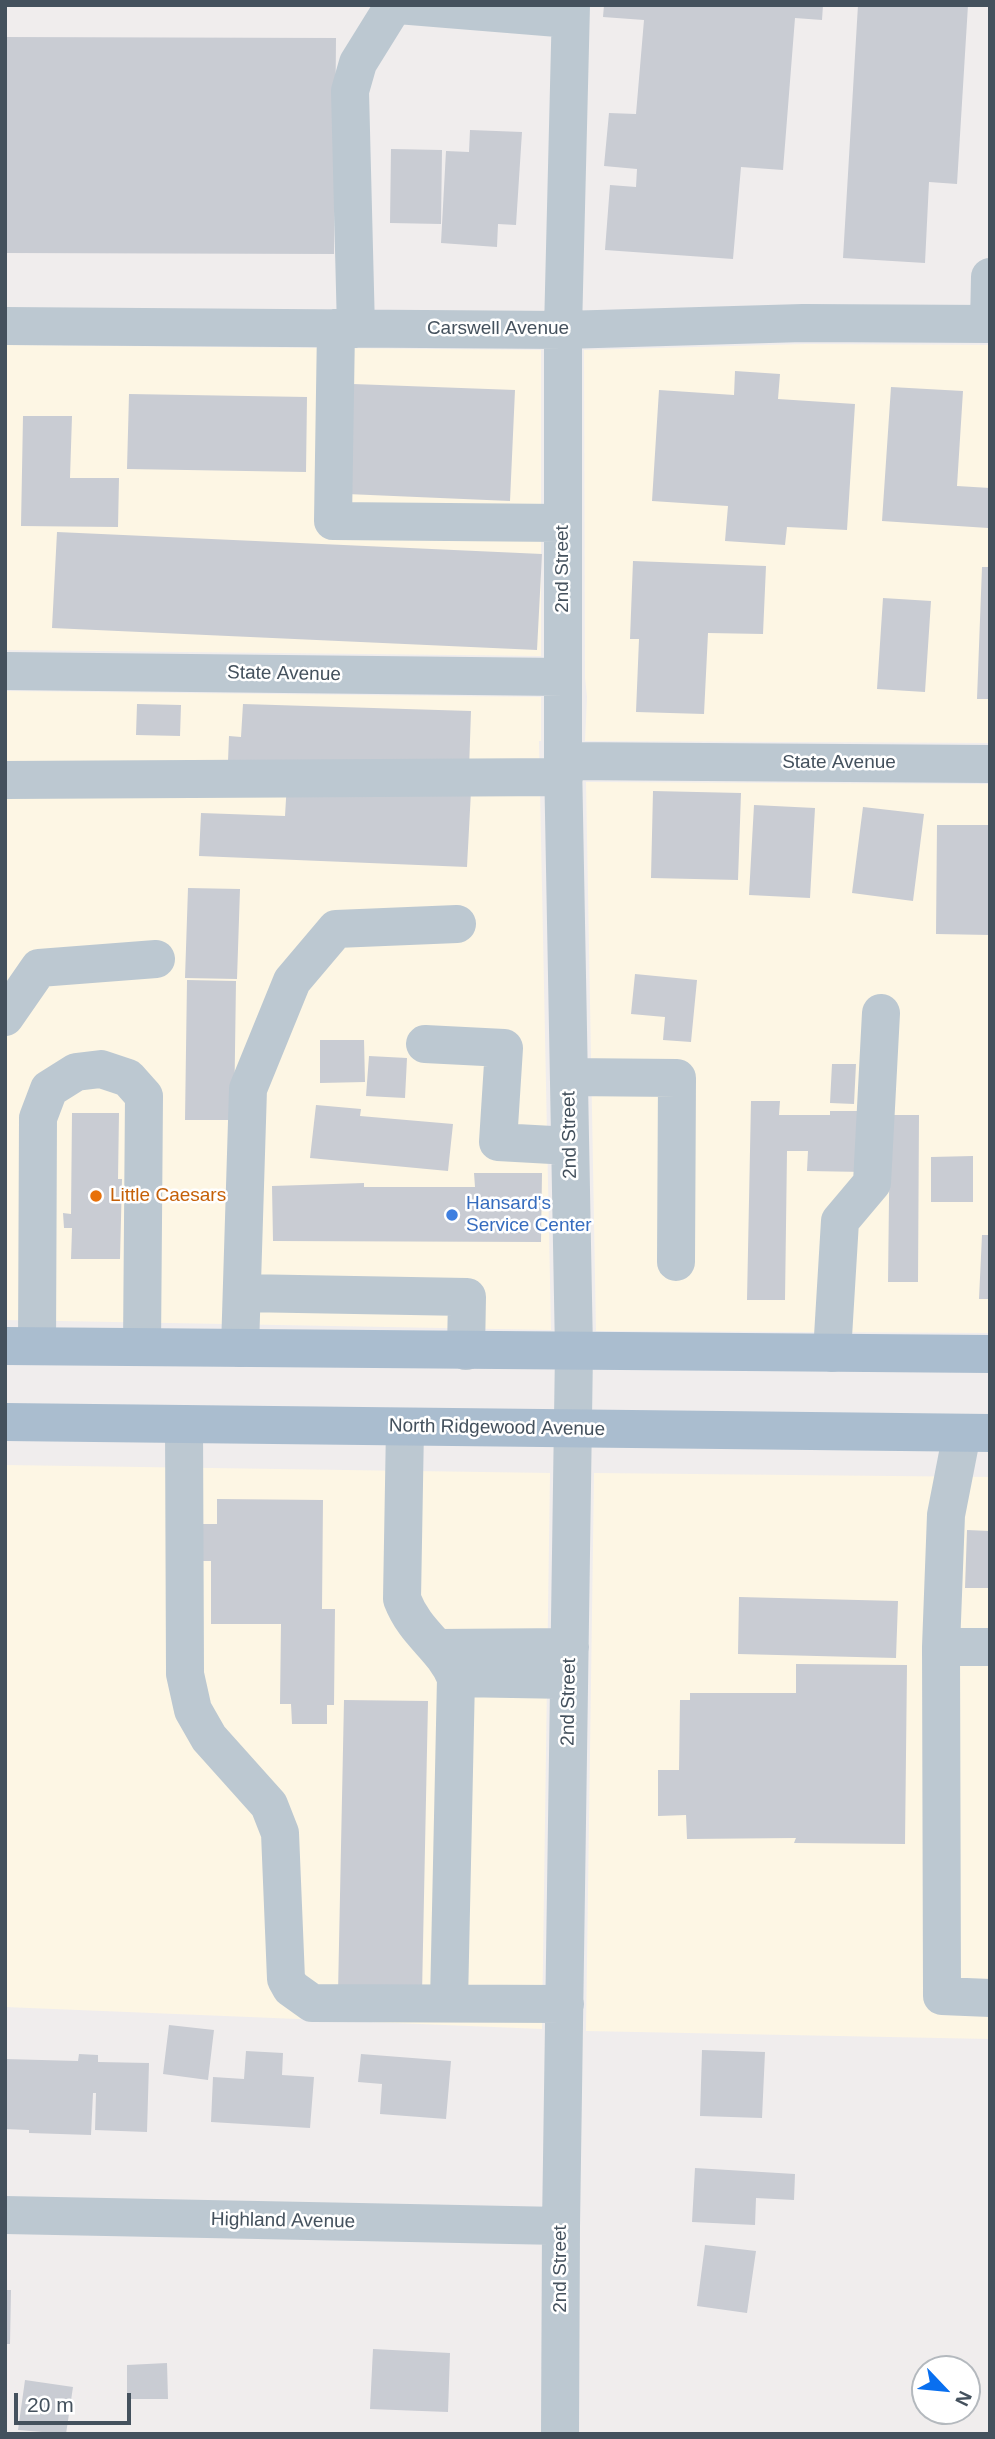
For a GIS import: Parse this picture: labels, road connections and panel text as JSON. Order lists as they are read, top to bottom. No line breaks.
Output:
{"streets":{"main road":["North Ridgewood Avenue"],"street":["Carswell Avenue","2nd Street","State Avenue","Highland Avenue"]},"crossings":[["Carswell Avenue","2nd Street"],["2nd Street","State Avenue"],["2nd Street","North Ridgewood Avenue"],["2nd Street","Highland Avenue"]],"places":["Little Caesars","Hansard's Service Center"],"scale_bar":"20 m","north":"bottom right"}
